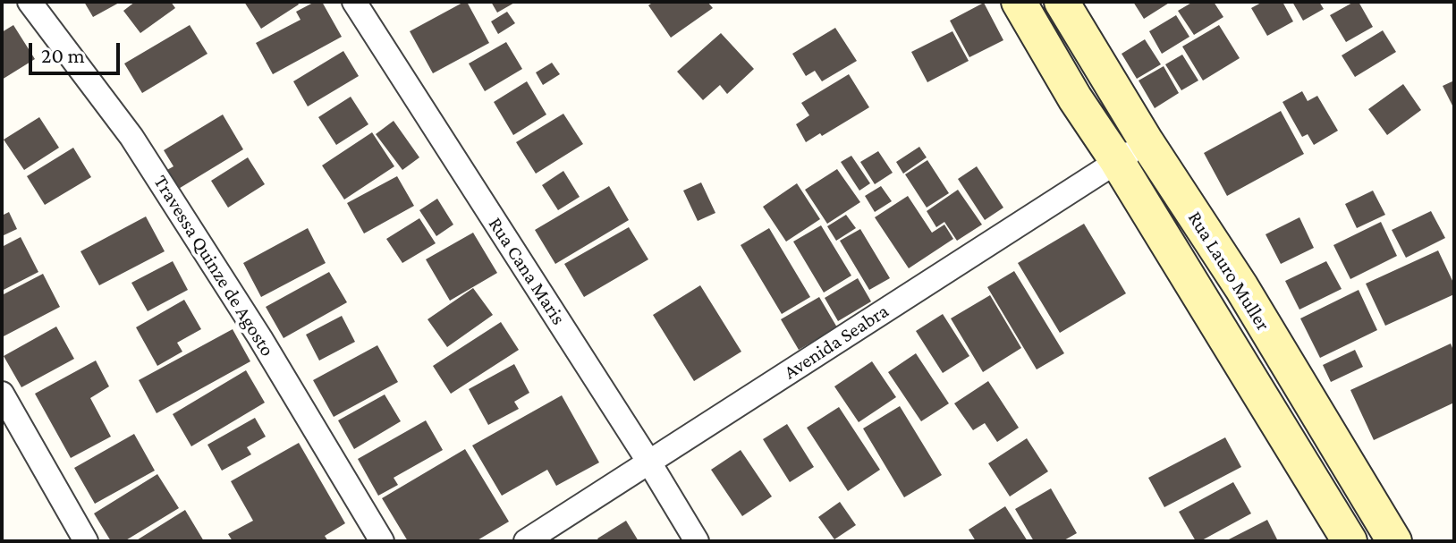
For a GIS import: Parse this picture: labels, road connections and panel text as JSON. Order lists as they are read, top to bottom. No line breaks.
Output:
{"streets":{"street":["Travessa Quinze de Agosto","Rua Cana Maris","Rua Lauro Muller","Avenida Seabra"]},"crossings":[["Rua Cana Maris","Avenida Seabra"],["Rua Lauro Muller","Avenida Seabra"]],"scale_bar":"20 m"}
